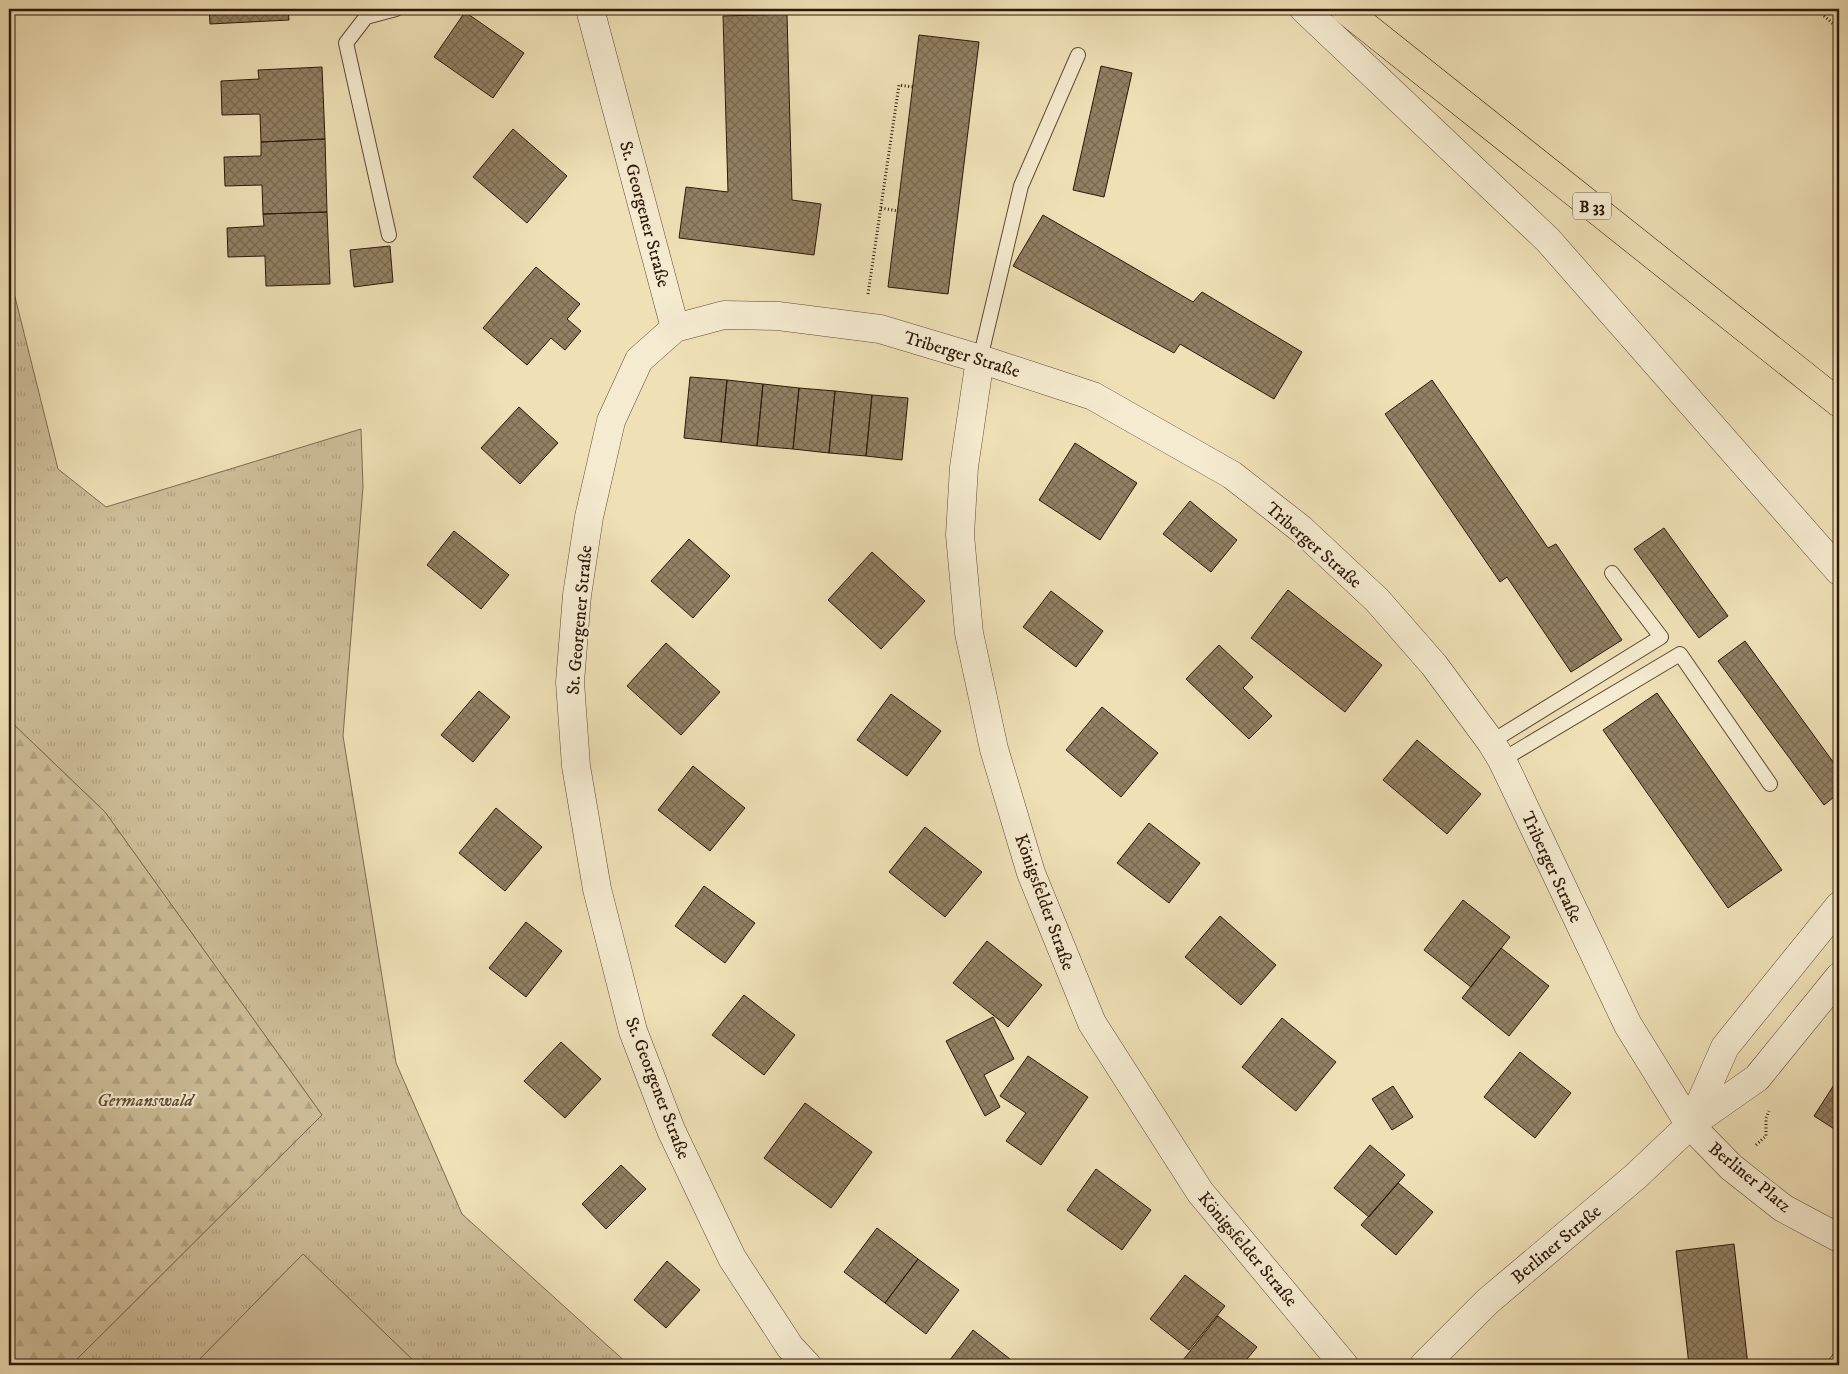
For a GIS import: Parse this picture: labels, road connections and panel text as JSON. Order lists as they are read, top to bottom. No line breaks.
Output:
{"streets":{"main road":["B 33"],"street":["St. Georgener Straße","Triberger Straße","Königsfelder Straße","Berliner Platz","Berliner Straße"]},"crossings":[["St. Georgener Straße","Triberger Straße"],["Triberger Straße","Königsfelder Straße"],["Triberger Straße","Berliner Platz"],["Triberger Straße","Berliner Straße"],["Berliner Platz","Berliner Straße"]],"parks":["Germanswald"]}
